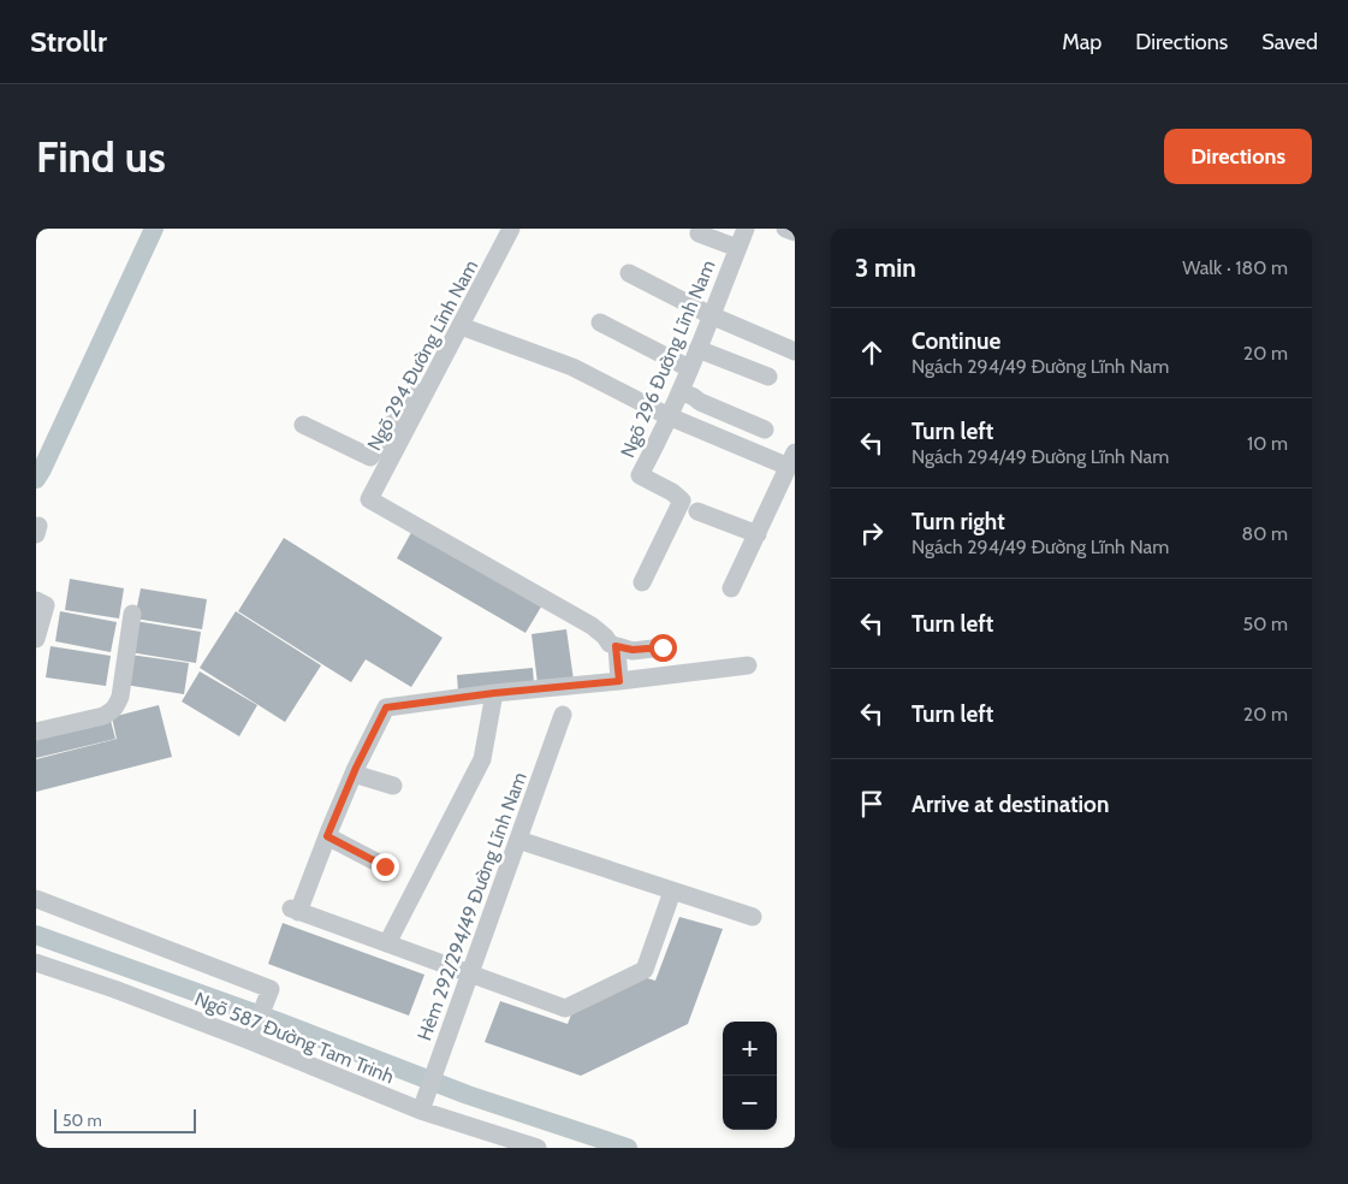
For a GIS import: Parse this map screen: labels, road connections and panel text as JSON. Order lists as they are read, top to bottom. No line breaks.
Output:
{"streets":{"street":["Ngõ 294 Đường Lĩnh Nam","Ngõ 296 Đường Lĩnh Nam","Hẻm 292/294/49 Đường Lĩnh Nam","Ngõ 587 Đường Tam Trinh"]},"crossings":[["Hẻm 292/294/49 Đường Lĩnh Nam","Ngõ 587 Đường Tam Trinh"]],"scale_bar":"50 m","page":{"header":"Strollr","nav":["Map","Directions","Saved"],"buttons":"Directions","title":"Find us","heading":["3 min","Walk · 180 m"],"list":[["Continue","Ngách 294/49 Đường Lĩnh Nam","20 m"],["Turn left","Ngách 294/49 Đường Lĩnh Nam","10 m"],["Turn right","Ngách 294/49 Đường Lĩnh Nam","80 m"],["Turn left","50 m"],["Turn left","20 m"],"Arrive at destination"],"map_buttons":["+","−"],"scale":"50 m"}}
